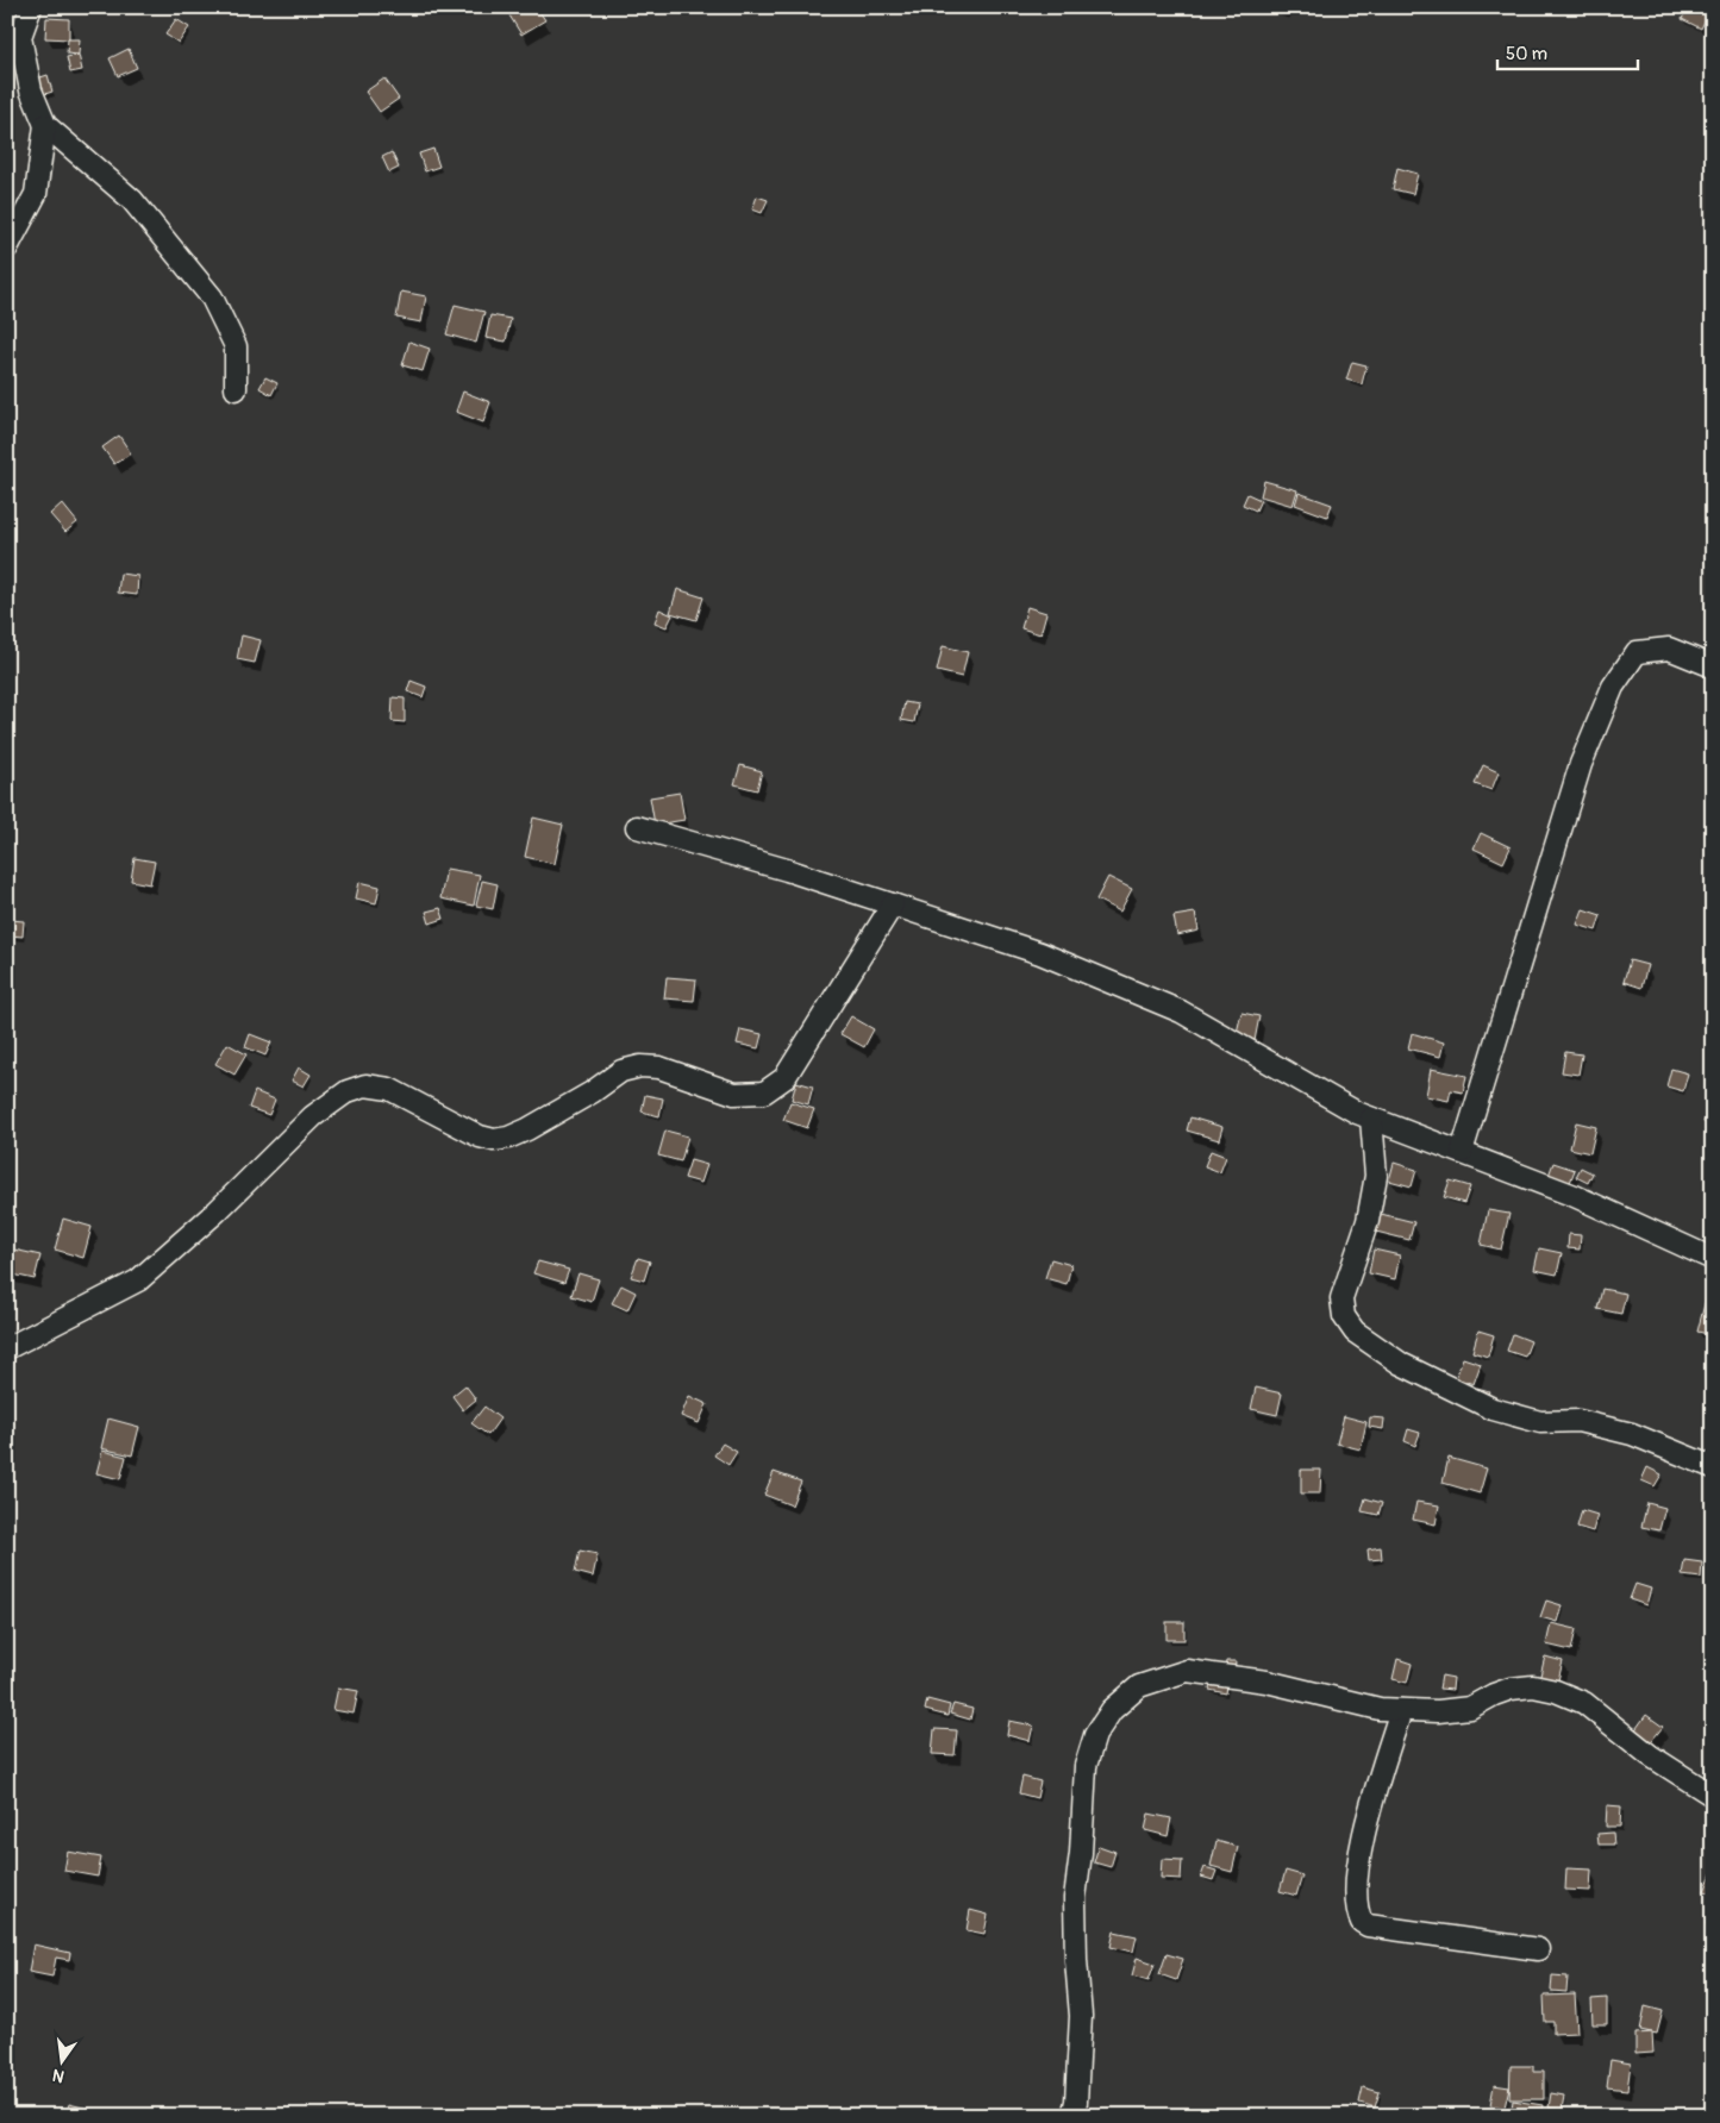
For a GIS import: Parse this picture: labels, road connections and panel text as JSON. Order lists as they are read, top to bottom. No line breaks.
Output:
{"scale_bar":"50 m","north":"bottom"}
